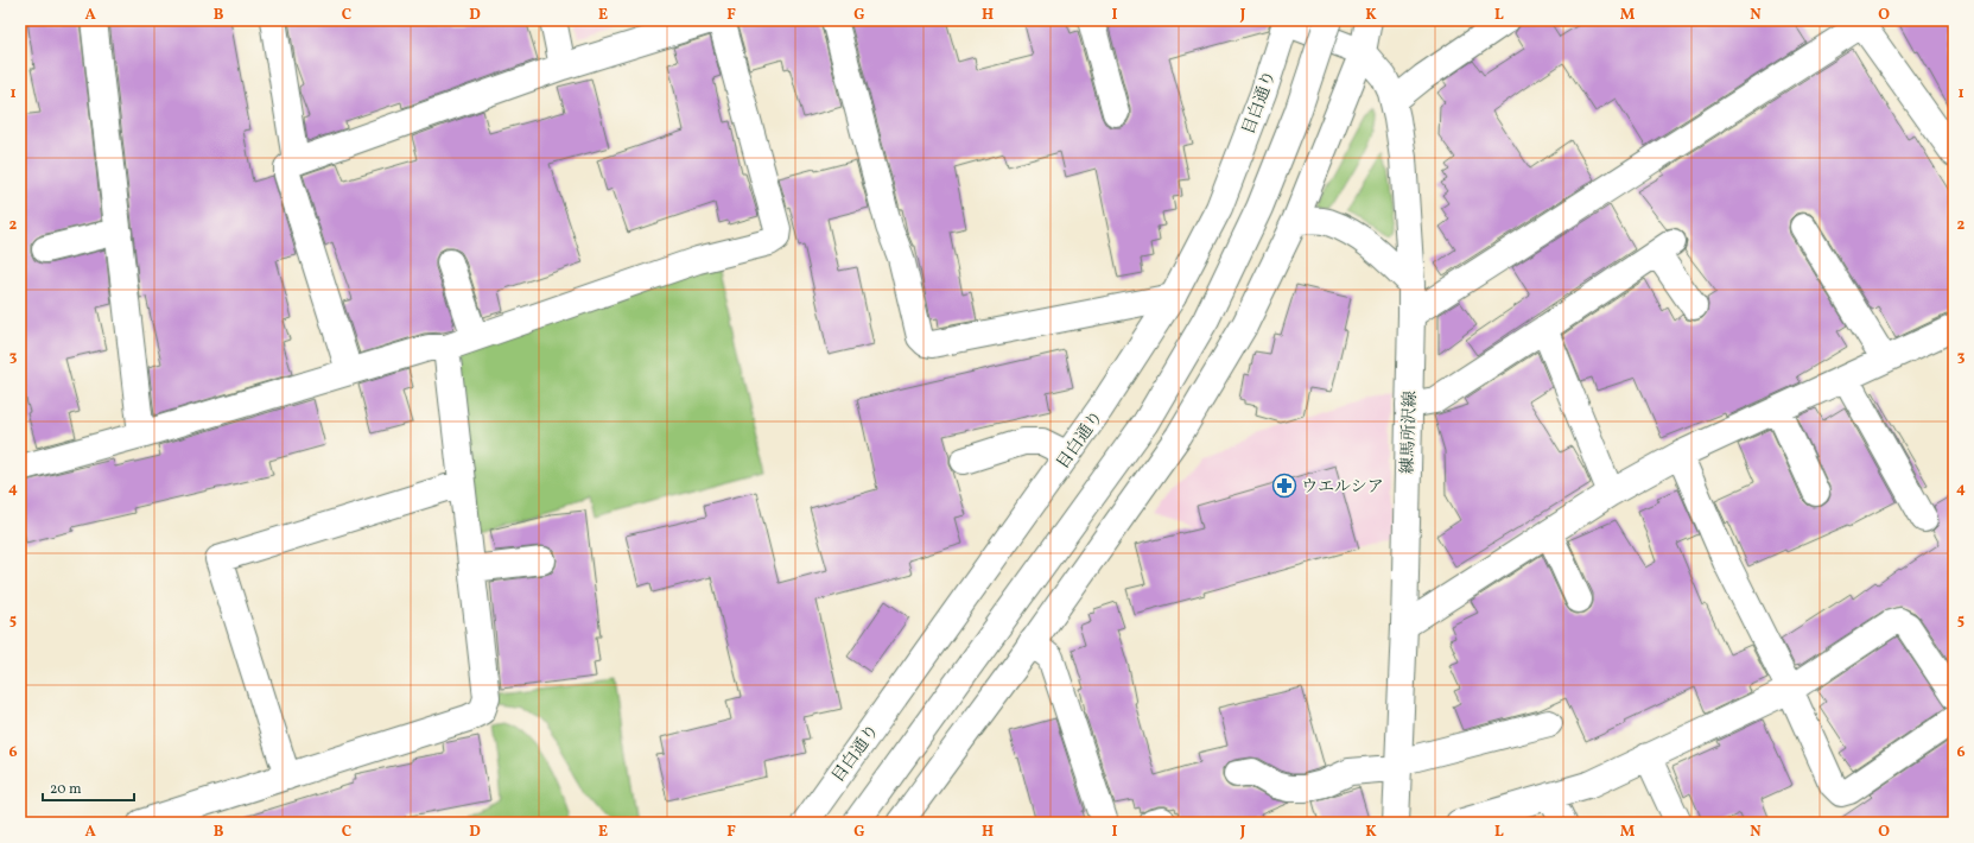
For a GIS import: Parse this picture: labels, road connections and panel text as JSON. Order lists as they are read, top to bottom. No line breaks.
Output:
{"streets":{"street":["目白通り","練馬所沢線"]},"places":{"pharmacy":["ウエルシア"]},"scale_bar":"20 m","grid":{"columns":["A","B","C","D","E","F","G","H","I","J","K","L","M","N","O"],"rows":["1","2","3","4","5","6"]}}
